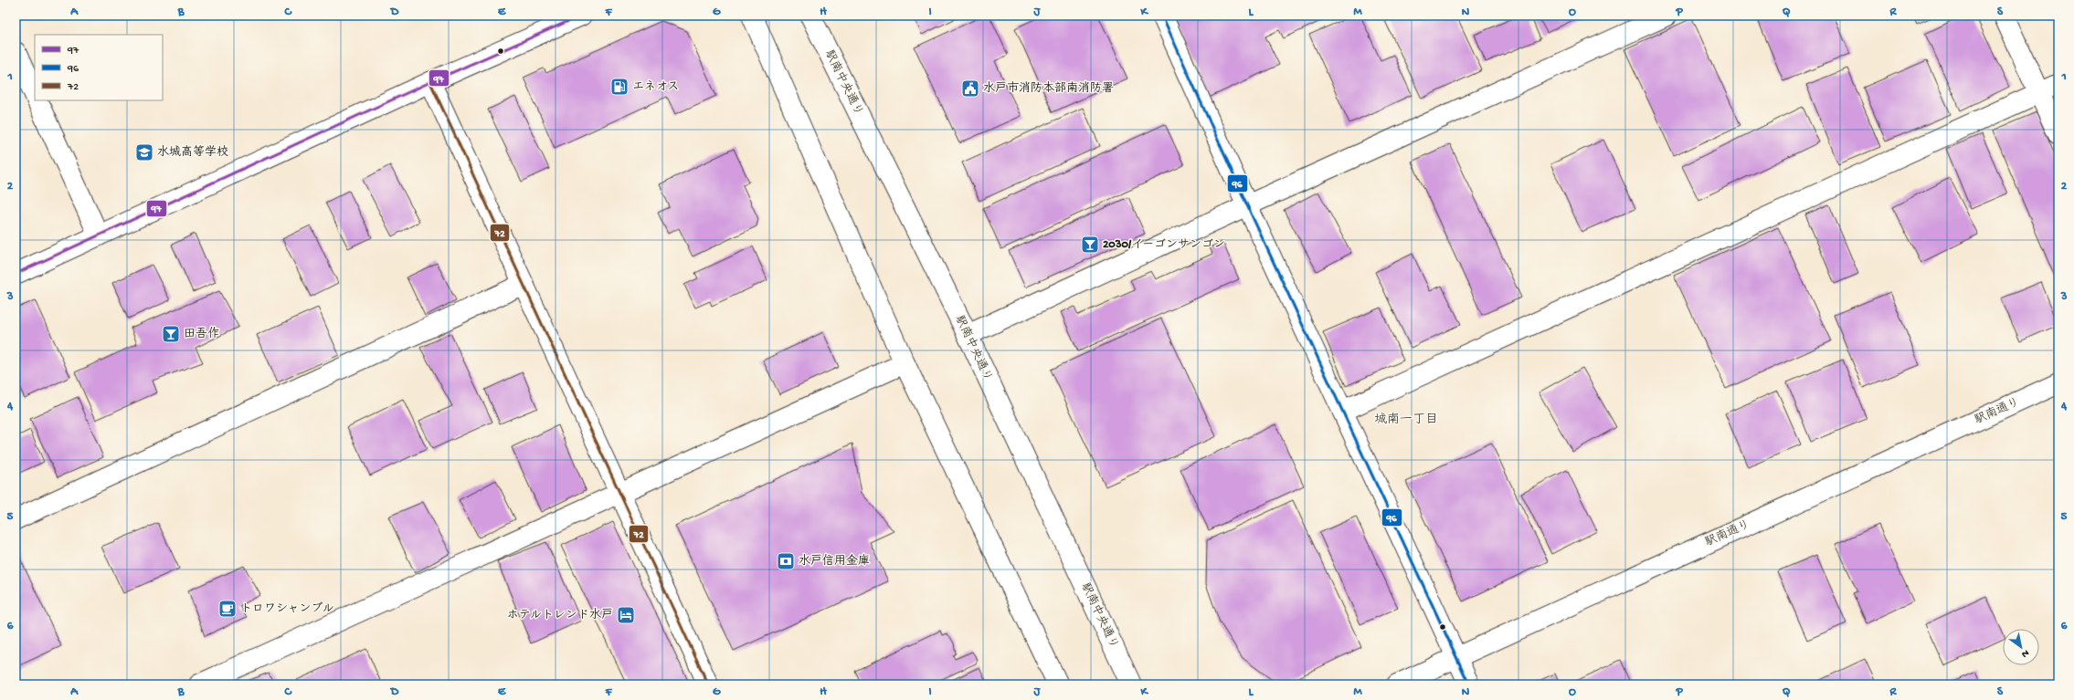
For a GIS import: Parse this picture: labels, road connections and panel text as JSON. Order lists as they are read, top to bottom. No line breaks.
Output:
{"streets":{"street":["駅南中央通り","駅南通り"]},"districts":["城南一丁目"],"places":{"fuel station":["エネオス"],"public building":["水戸市消防本部南消防署"],"school or university":["水城高等学校"],"bar":["2030/イーゴンサンゴン","田吾作"],"bank":["水戸信用金庫"],"cafe":["トロワシャンブル"],"hotel":["ホテルトレンド水戸"]},"lines":["transit line 97","transit line 96","transit line 72"],"legend":["97","96","72"],"north":"bottom right","grid":{"columns":["A","B","C","D","E","F","G","H","I","J","K","L","M","N","O","P","Q","R","S"],"rows":["1","2","3","4","5","6"]}}
